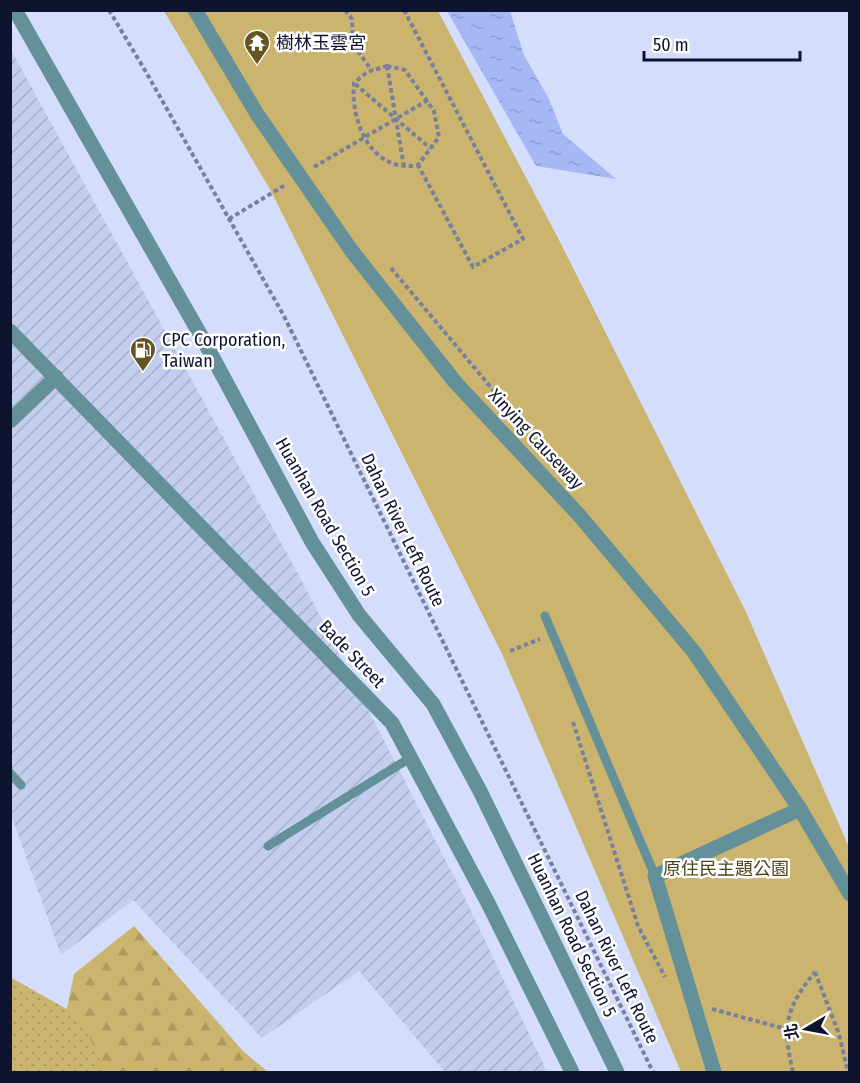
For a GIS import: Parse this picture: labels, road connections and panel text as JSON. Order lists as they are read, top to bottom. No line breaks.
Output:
{"streets":{"street":["Xinying Causeway","Huanhan Road Section 5","Bade Street"],"path":["Dahan River Left Route"]},"parks":["原住民主題公園"],"places":{"temple":["樹林玉雲宮"],"fuel station":["CPC Corporation, Taiwan"]},"scale_bar":"50 m","north":"left"}
